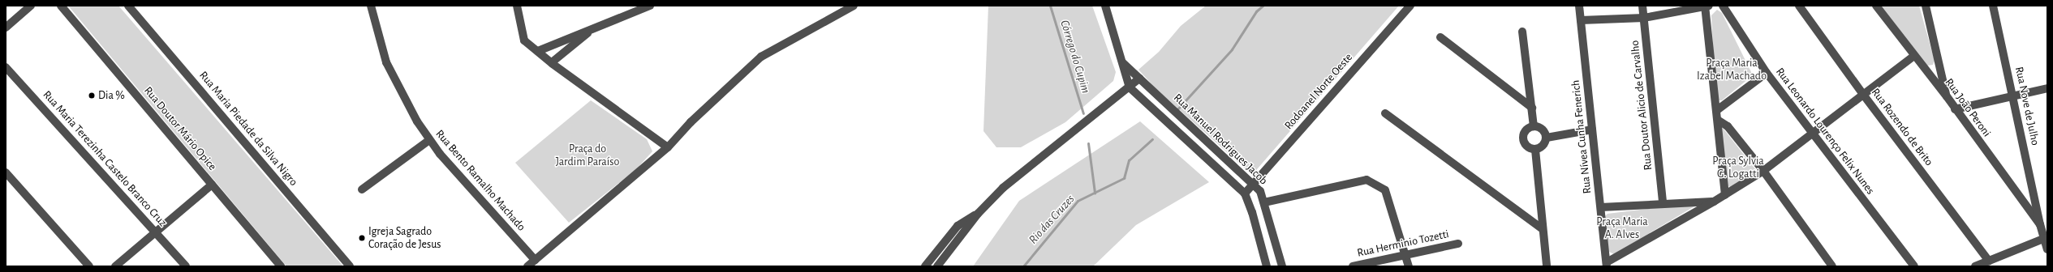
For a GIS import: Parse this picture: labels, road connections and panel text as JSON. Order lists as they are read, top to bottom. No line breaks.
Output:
{"streets":{"street":["Rodoanel Norte Oeste","Rua Doutor Alicio de Carvalho","Rua Nove de Julho","Rua João Peroni","Rua Rozendo de Brito","Rua Doutor Mário Opice","Rua Maria Piedade da Silva Nigro","Rua Leonardo Lourenço Felix Nunes","Rua Nívea Cunha Fenerich","Rua Manuel Rodrigues Jacob","Rua Maria Terezinha Castelo Branco Cruz","Rua Bento Ramalho Machado","Rua Herminio Tozetti"]},"crossings":[["Rodoanel Norte Oeste","Rua Manuel Rodrigues Jacob"],["Rua Nove de Julho","Rua João Peroni"]],"water":["Córrego do Cupim","Rio das Cruzes"],"parks":["Praça Maria Izabel Machado","Praça do Jardim Paraíso","Praça Sylvia G. Logatti","Praça Maria A. Alves"],"places":["Dia %","Igreja Sagrado Coração de Jesus"]}
